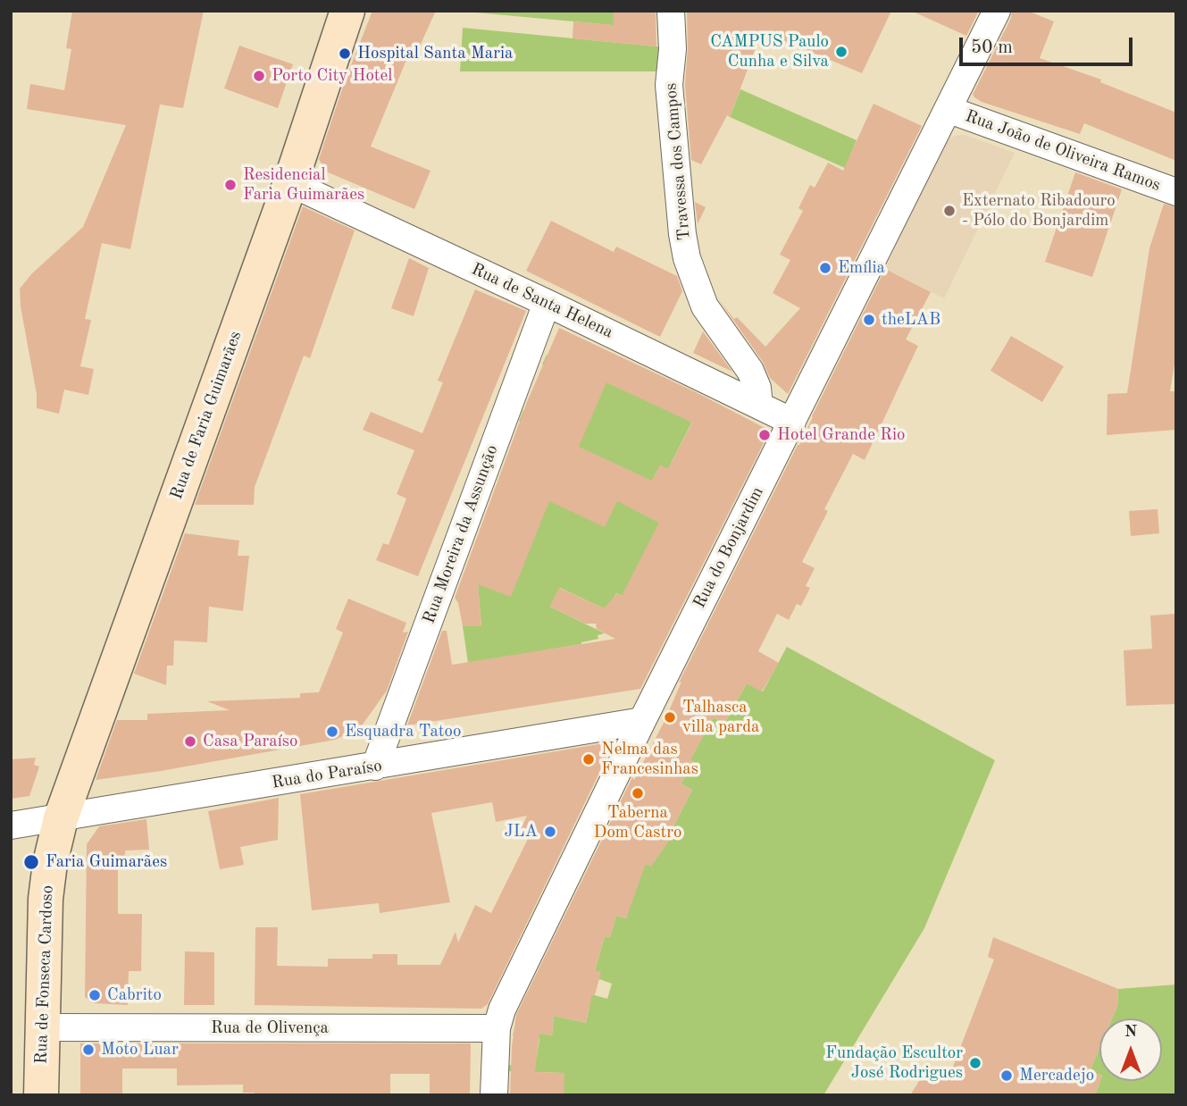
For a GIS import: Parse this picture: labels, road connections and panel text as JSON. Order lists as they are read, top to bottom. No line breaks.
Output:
{"streets":{"main road":["Rua de Faria Guimarães","Rua de Fonseca Cardoso"],"street":["Rua João de Oliveira Ramos","Travessa dos Campos","Rua de Santa Helena","Rua Moreira da Assunção","Rua do Bonjardim","Rua do Paraíso","Rua de Olivença"]},"crossings":[["Rua João de Oliveira Ramos","Rua do Bonjardim"],["Travessa dos Campos","Rua de Santa Helena"],["Rua de Santa Helena","Rua de Faria Guimarães"],["Rua de Santa Helena","Rua Moreira da Assunção"],["Rua de Santa Helena","Rua do Bonjardim"],["Rua de Faria Guimarães","Rua do Paraíso"],["Rua de Faria Guimarães","Rua de Fonseca Cardoso"],["Rua Moreira da Assunção","Rua do Paraíso"],["Rua do Bonjardim","Rua do Paraíso"],["Rua do Bonjardim","Rua de Olivença"],["Rua do Paraíso","Rua de Fonseca Cardoso"],["Rua de Fonseca Cardoso","Rua de Olivença"]],"places":["CAMPUS Paulo Cunha e Silva","Hospital Santa Maria","Porto City Hotel","Residencial Faria Guimarães","Externato Ribadouro - Pólo do Bonjardim","Emília","theLAB","Hotel Grande Rio","Talhasca villa parda","Esquadra Tatoo","Casa Paraíso","Nelma das Francesinhas","Taberna Dom Castro","JLA","Faria Guimarães","Cabrito","Moto Luar","Fundação Escultor José Rodrigues","Mercadejo"],"scale_bar":"50 m","north":"top"}
